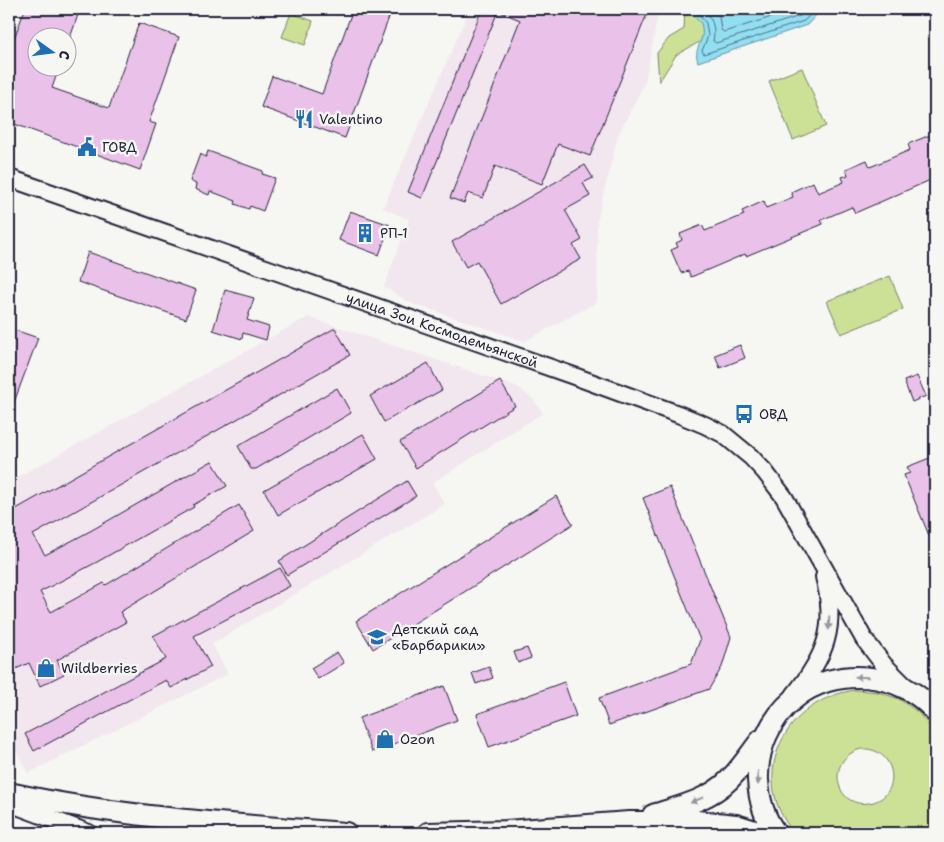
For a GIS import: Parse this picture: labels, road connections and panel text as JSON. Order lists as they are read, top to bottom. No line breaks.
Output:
{"streets":{"street":["улица Зои Космодемьянской"]},"places":{"restaurant":["Valentino"],"public building":["ГОВД"],"building":["РП-1"],"bus stop":["ОВД"],"school or university":["Детский сад «Барбарики»"],"shop":["Wildberries","Ozon"]},"north":"right"}
